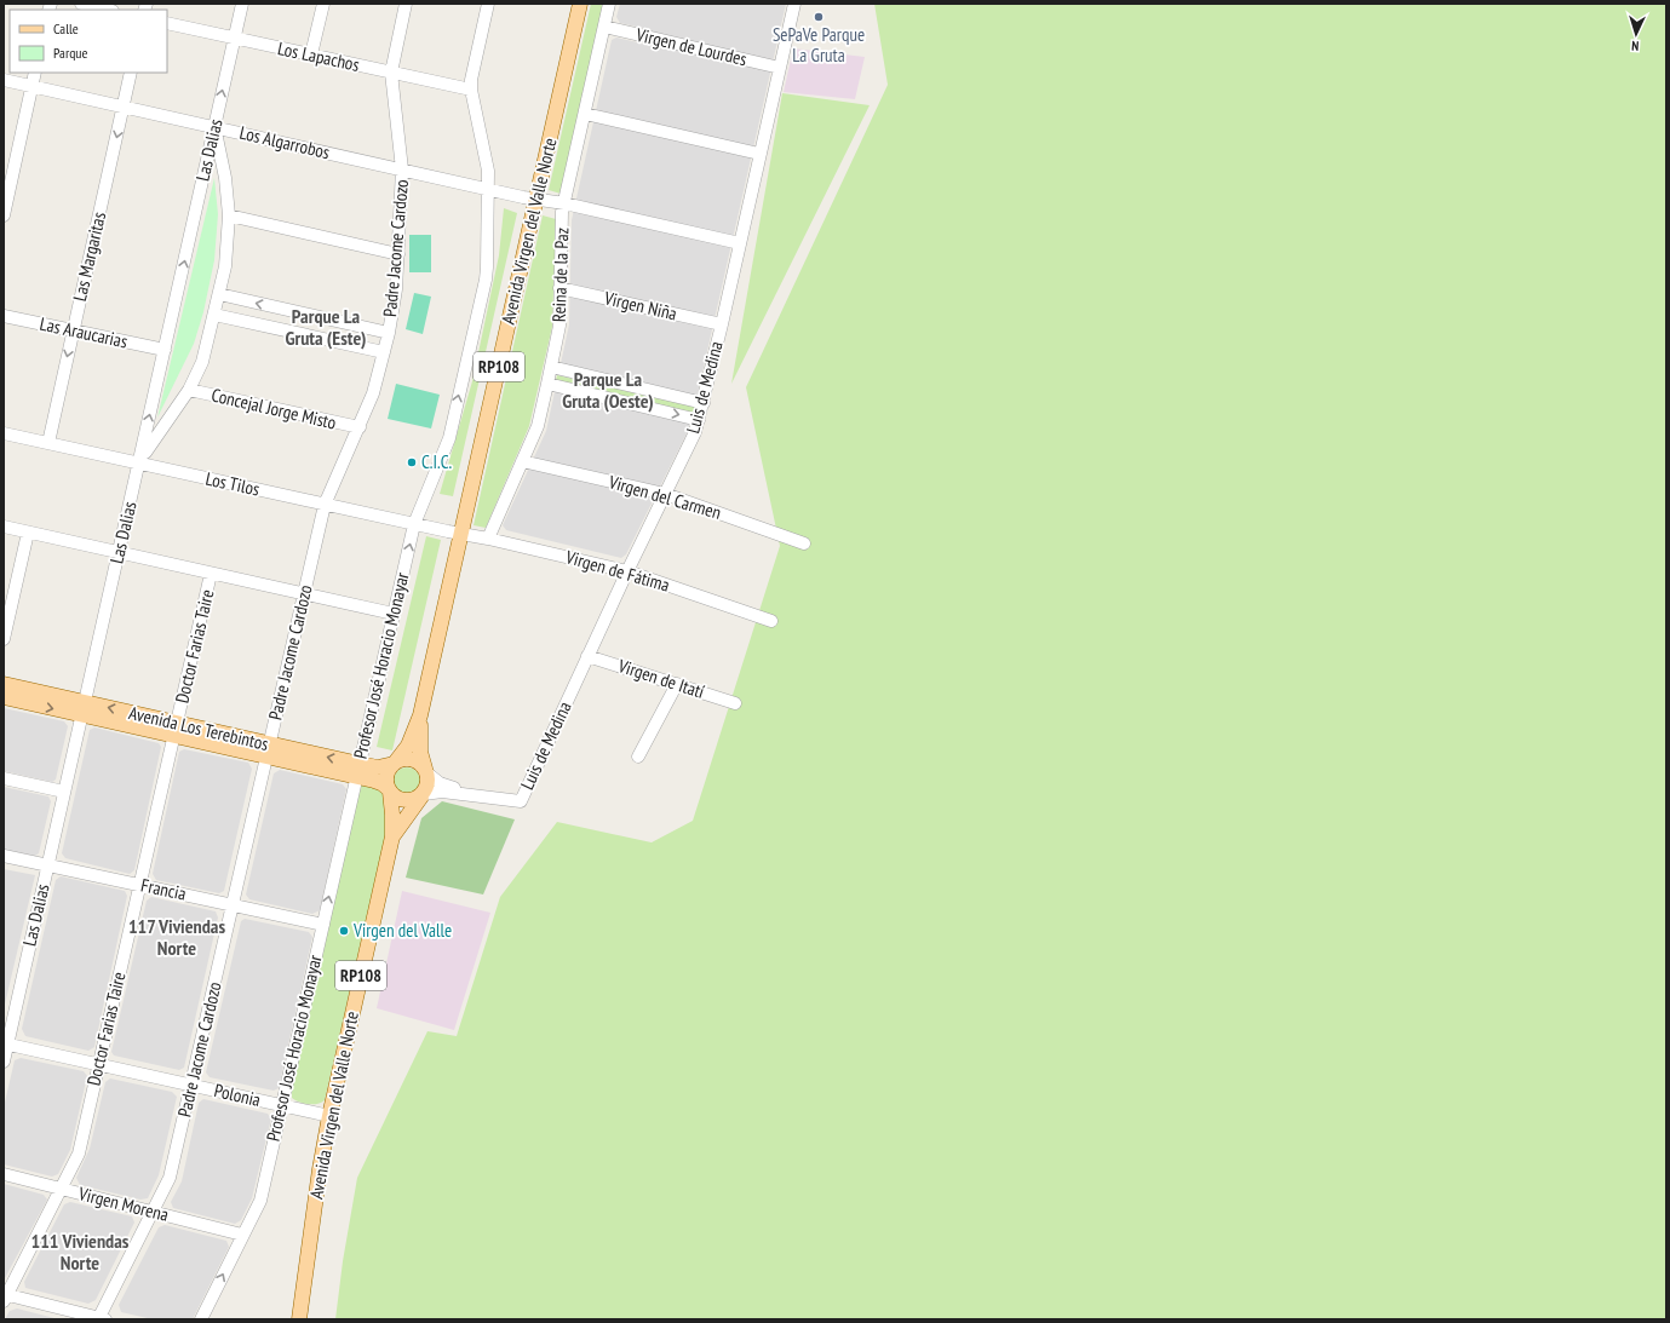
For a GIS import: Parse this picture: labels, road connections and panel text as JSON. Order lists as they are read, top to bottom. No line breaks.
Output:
{"streets":{"main road":["Avenida Virgen del Valle Norte","RP108","Avenida Los Terebintos"],"street":["Virgen de Lourdes","Los Lapachos","Los Algarrobos","Las Dalias","Padre Jacome Cardozo","Las Margaritas","Reina de la Paz","Virgen Niña","Las Araucarias","Luis de Medina","Concejal Jorge Misto","Los Tilos","Virgen del Carmen","Virgen de Fátima","Doctor Farias Taire","Profesor José Horacio Monayar","Virgen de Itatí","Francia","Polonia","Virgen Morena"]},"crossings":[["Virgen de Lourdes","Reina de la Paz"],["Virgen de Lourdes","Luis de Medina"],["Los Lapachos","Las Dalias"],["Los Lapachos","Padre Jacome Cardozo"],["Los Lapachos","Profesor José Horacio Monayar"],["Los Algarrobos","Las Dalias"],["Los Algarrobos","Avenida Virgen del Valle Norte"],["Los Algarrobos","Padre Jacome Cardozo"],["Los Algarrobos","Las Margaritas"],["Los Algarrobos","Reina de la Paz"],["Los Algarrobos","Luis de Medina"],["Los Algarrobos","Profesor José Horacio Monayar"],["Las Dalias","Las Araucarias"],["Las Dalias","Los Tilos"],["Las Dalias","Avenida Los Terebintos"],["Las Dalias","Francia"],["Las Dalias","Polonia"],["Avenida Virgen del Valle Norte","RP108"],["Avenida Virgen del Valle Norte","Los Tilos"],["Avenida Virgen del Valle Norte","Virgen de Fátima"],["Avenida Virgen del Valle Norte","Avenida Los Terebintos"],["Avenida Virgen del Valle Norte","Polonia"],["Padre Jacome Cardozo","Concejal Jorge Misto"],["Padre Jacome Cardozo","Los Tilos"],["Padre Jacome Cardozo","Avenida Los Terebintos"],["Padre Jacome Cardozo","Francia"],["Padre Jacome Cardozo","Polonia"],["Padre Jacome Cardozo","Virgen Morena"],["Las Margaritas","Las Araucarias"],["Las Margaritas","Los Tilos"],["Reina de la Paz","Virgen Niña"],["Reina de la Paz","Virgen del Carmen"],["Reina de la Paz","Virgen de Fátima"],["Virgen Niña","Luis de Medina"],["RP108","Avenida Los Terebintos"],["Luis de Medina","Virgen del Carmen"],["Luis de Medina","Virgen de Fátima"],["Luis de Medina","Virgen de Itatí"],["Los Tilos","Virgen de Fátima"],["Los Tilos","Profesor José Horacio Monayar"],["Doctor Farias Taire","Avenida Los Terebintos"],["Doctor Farias Taire","Francia"],["Doctor Farias Taire","Polonia"],["Doctor Farias Taire","Virgen Morena"],["Profesor José Horacio Monayar","Avenida Los Terebintos"],["Profesor José Horacio Monayar","Francia"],["Profesor José Horacio Monayar","Polonia"],["Profesor José Horacio Monayar","Virgen Morena"]],"one_way":["Profesor José Horacio Monayar"],"districts":["Parque La Gruta (Este)","Parque La Gruta (Oeste)","117 Viviendas Norte","111 Viviendas Norte"],"places":["SePaVe Parque La Gruta","C.I.C.","Virgen del Valle"],"legend":["Calle","Parque"],"north":"bottom"}
